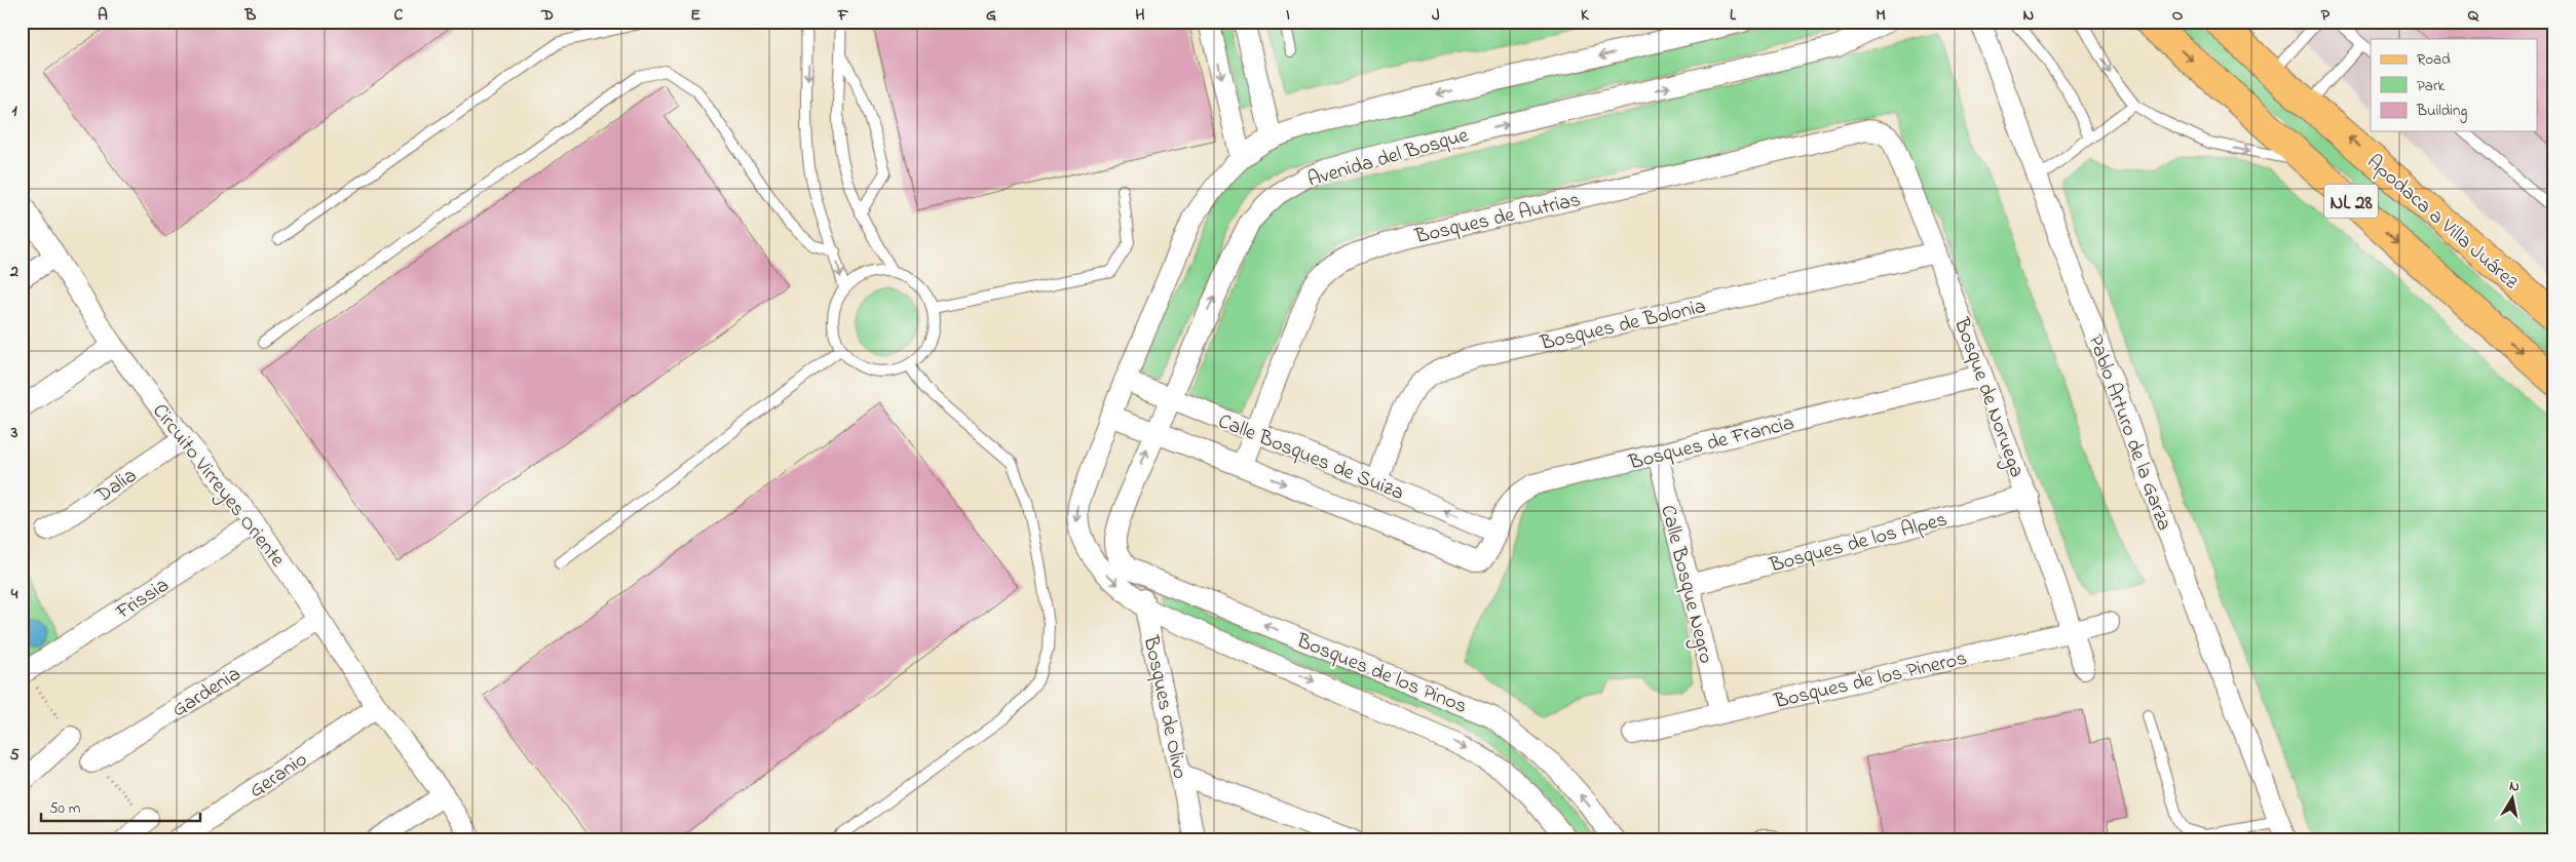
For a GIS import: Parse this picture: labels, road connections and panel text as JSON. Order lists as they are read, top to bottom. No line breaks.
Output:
{"streets":{"main road":["NL 28","Apodaca a Villa Juárez"],"street":["Avenida del Bosque","Bosques de Autrias","Bosques de Bolonia","Bosque de Noruega","Pablo Arturo de la Garza","Bosques de Francia","Calle Bosques de Suiza","Dalia","Circuito Virreyes Oriente","Bosques de los Alpes","Calle Bosque Negro","Frissia","Bosques de los Pinos","Bosques de los Pineros","Gardenia","Bosques de Olivo","Geranio"]},"crossings":[["Avenida del Bosque","Calle Bosques de Suiza"],["Avenida del Bosque","Bosques de los Pinos"],["Bosques de Autrias","Bosque de Noruega"],["Bosques de Autrias","Calle Bosques de Suiza"],["Bosques de Bolonia","Bosque de Noruega"],["Bosques de Bolonia","Calle Bosques de Suiza"],["Bosque de Noruega","Bosques de Francia"],["Bosque de Noruega","Bosques de los Alpes"],["Bosque de Noruega","Bosques de los Pineros"],["Bosques de Francia","Calle Bosques de Suiza"],["Bosques de Francia","Calle Bosque Negro"],["Calle Bosques de Suiza","Bosques de los Pinos"],["Dalia","Circuito Virreyes Oriente"],["Circuito Virreyes Oriente","Frissia"],["Circuito Virreyes Oriente","Gardenia"],["Circuito Virreyes Oriente","Geranio"],["Bosques de los Alpes","Calle Bosque Negro"],["Calle Bosque Negro","Bosques de los Pineros"],["Bosques de los Pinos","Bosques de Olivo"]],"legend":["Road","Park","Building"],"scale_bar":"50 m","north":"top","grid":{"columns":["A","B","C","D","E","F","G","H","I","J","K","L","M","N","O","P","Q"],"rows":["1","2","3","4","5"]}}
